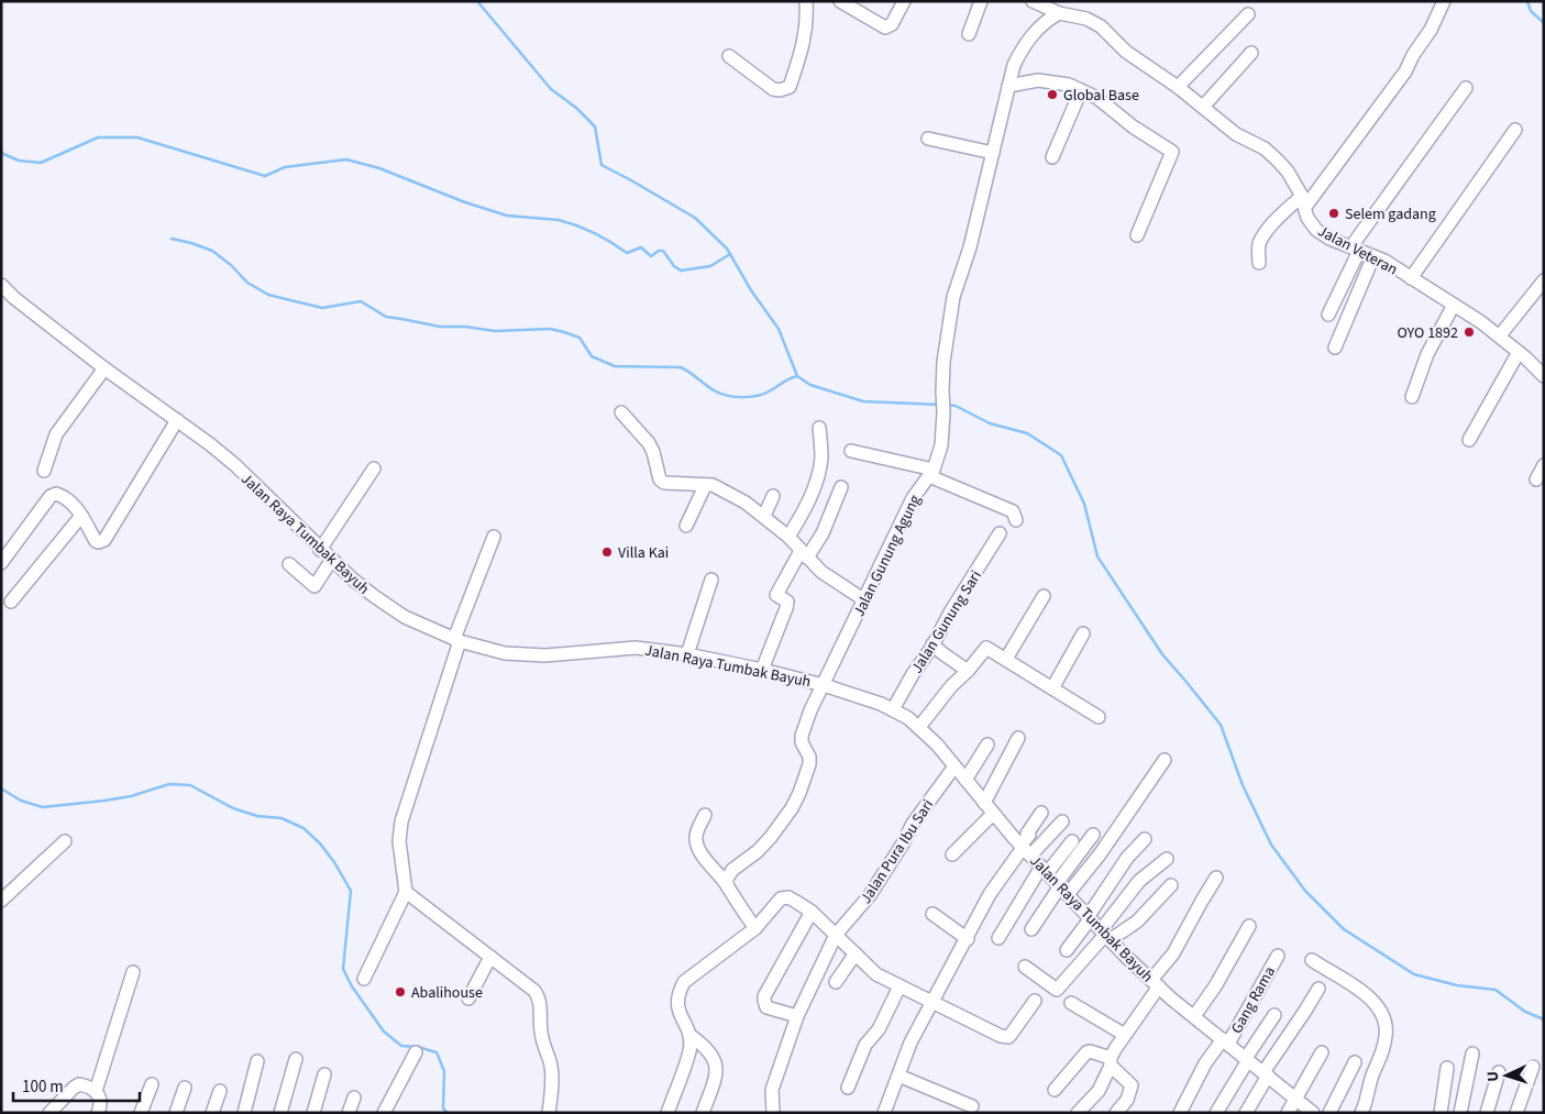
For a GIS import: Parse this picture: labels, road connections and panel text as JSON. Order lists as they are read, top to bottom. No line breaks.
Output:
{"streets":{"street":["Jalan Veteran","Jalan Raya Tumbak Bayuh","Jalan Gunung Agung","Jalan Gunung Sari","Jalan Pura Ibu Sari","Gang Rama"]},"crossings":[["Jalan Raya Tumbak Bayuh","Jalan Gunung Agung"],["Jalan Raya Tumbak Bayuh","Jalan Gunung Sari"],["Jalan Raya Tumbak Bayuh","Jalan Pura Ibu Sari"],["Jalan Raya Tumbak Bayuh","Gang Rama"]],"places":["Global Base","Selem gadang","OYO 1892","Villa Kai","Abalihouse"],"scale_bar":"100 m","north":"left"}
